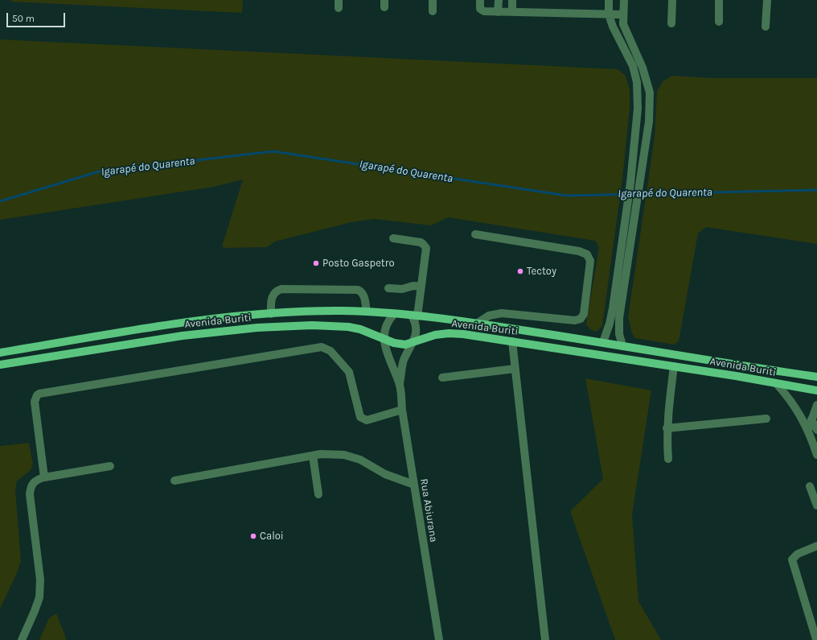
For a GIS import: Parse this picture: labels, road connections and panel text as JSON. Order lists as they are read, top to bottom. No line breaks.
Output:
{"streets":{"main road":["Avenida Buriti"],"street":["Rua Abiurana"]},"crossings":[["Avenida Buriti","Rua Abiurana"]],"water":["Igarapé do Quarenta"],"places":["Posto Gaspetro","Tectoy","Caloi"],"scale_bar":"50 m"}
